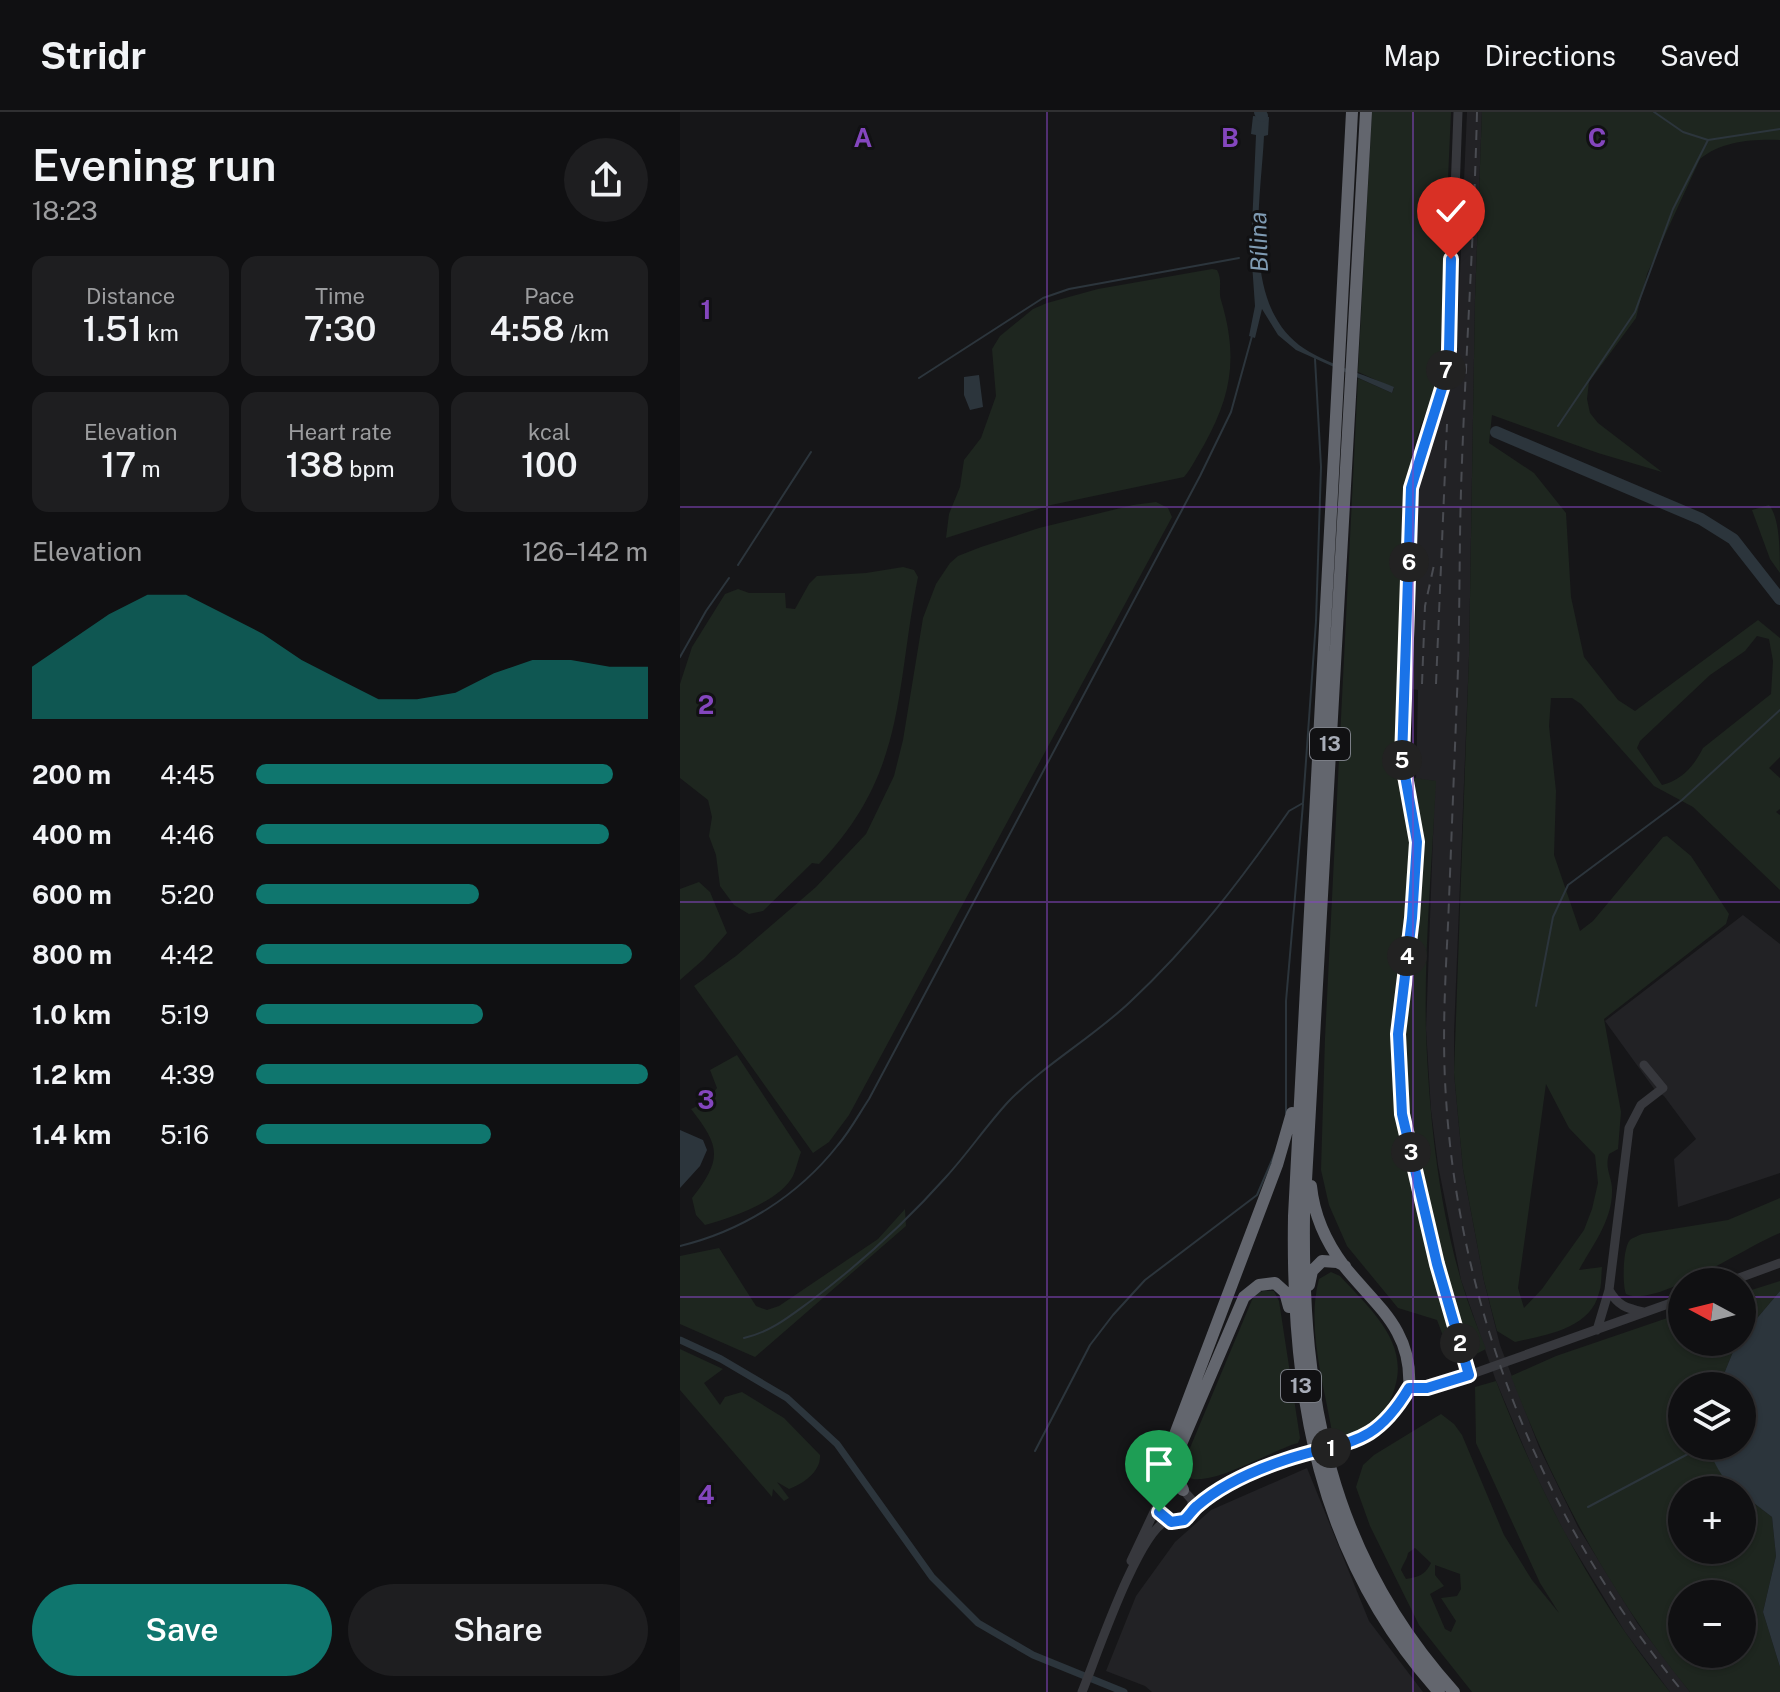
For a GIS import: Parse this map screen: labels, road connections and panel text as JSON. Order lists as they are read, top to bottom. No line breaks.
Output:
{"streets":{"highway":["13"]},"water":["Bílina"],"north":"left","page":{"header":"Stridr","nav":["Map","Directions","Saved"],"heading":["Evening run","18:23"],"stats":[["Distance","1.51 km"],["Time","7:30"],["Pace","4:58 /km"],["Elevation","17 m"],["Heart rate","138 bpm"],["kcal","100"]],"pins":["7","6","5","4","3","2","1"],"chart":["Elevation","126–142 m"],"list":[{"name":"200 m","note":"4:45"},{"name":"400 m","note":"4:46"},{"name":"600 m","note":"5:20"},{"name":"800 m","note":"4:42"},{"name":"1.0 km","note":"5:19"},{"name":"1.2 km","note":"4:39"},{"name":"1.4 km","note":"5:16"}],"map_buttons":["+","−"],"buttons":["Save","Share"]},"grid":{"columns":["A","B","C"],"rows":["1","2","3","4"]}}
